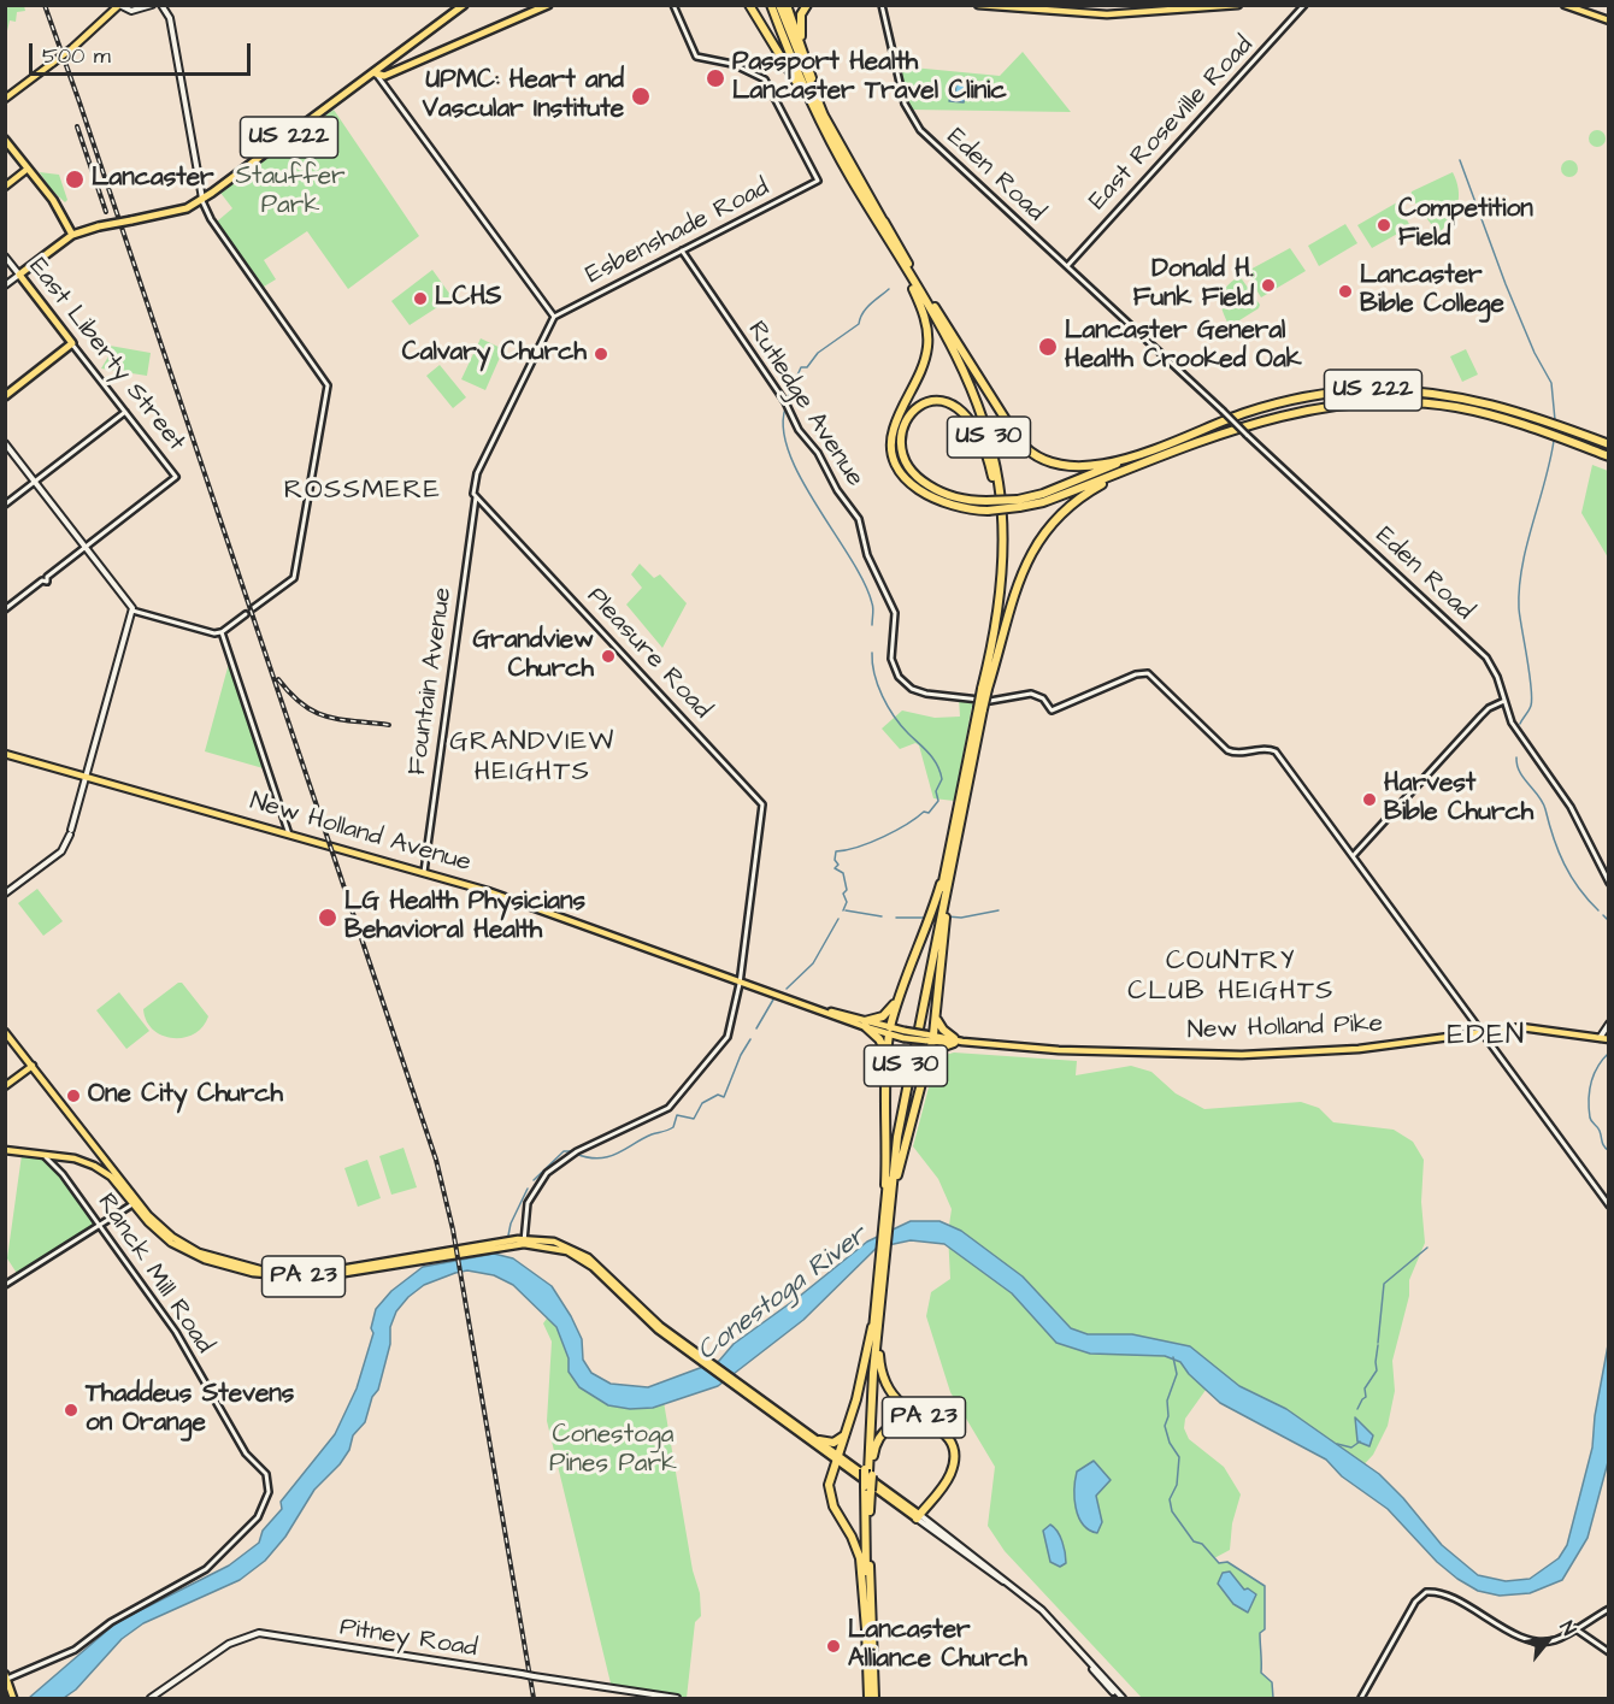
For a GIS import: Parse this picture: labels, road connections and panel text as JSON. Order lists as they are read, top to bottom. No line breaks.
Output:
{"streets":{"highway":["US 222","East Liberty Street","US 30","PA 23"],"main road":["New Holland Avenue","New Holland Pike","Pitney Road"],"street":["East Roseville Road","Eden Road","Esbenshade Road","Rutledge Avenue","Pleasure Road","Fountain Avenue","Ranck Mill Road"]},"crossings":[["East Roseville Road","Eden Road"],["US 222","East Liberty Street"],["US 222","US 30"],["Esbenshade Road","Rutledge Avenue"],["US 30","PA 23"],["Pleasure Road","Fountain Avenue"],["Pleasure Road","New Holland Avenue"],["Pleasure Road","New Holland Pike"],["Pleasure Road","PA 23"],["Fountain Avenue","New Holland Avenue"],["New Holland Avenue","New Holland Pike"],["Ranck Mill Road","PA 23"]],"districts":["ROSSMERE","GRANDVIEW HEIGHTS","COUNTRY CLUB HEIGHTS","EDEN"],"water":["Conestoga River"],"parks":["Stauffer Park","Conestoga Pines Park"],"places":["Passport Health Lancaster Travel Clinic","UPMC: Heart and Vascular Institute","Lancaster","Competition Field","Donald H. Funk Field","Lancaster Bible College","LCHS","Lancaster General Health Crooked Oak","Calvary Church","Grandview Church","Harvest Bible Church","LG Health Physicians Behavioral Health","One City Church","Thaddeus Stevens on Orange","Lancaster Alliance Church"],"scale_bar":"500 m","north":"top right"}
